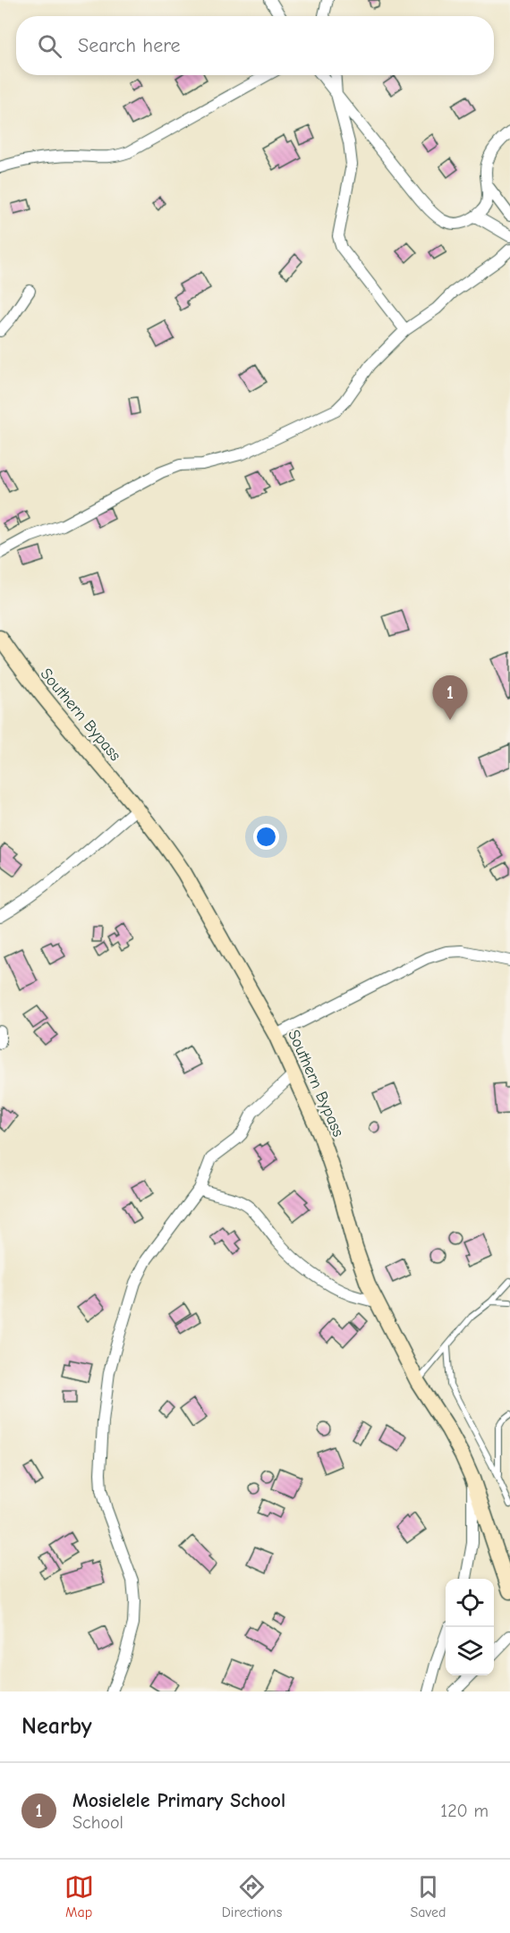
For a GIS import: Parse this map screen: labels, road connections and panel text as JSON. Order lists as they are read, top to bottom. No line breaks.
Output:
{"streets":{"street":["Southern Bypass"]},"page":{"search":"Search here","pins":"1","heading":"Nearby","list":[{"mark":"1","name":"Mosielele Primary School","note":"School","value":"120 m"}],"nav":["Map","Directions","Saved"]}}
